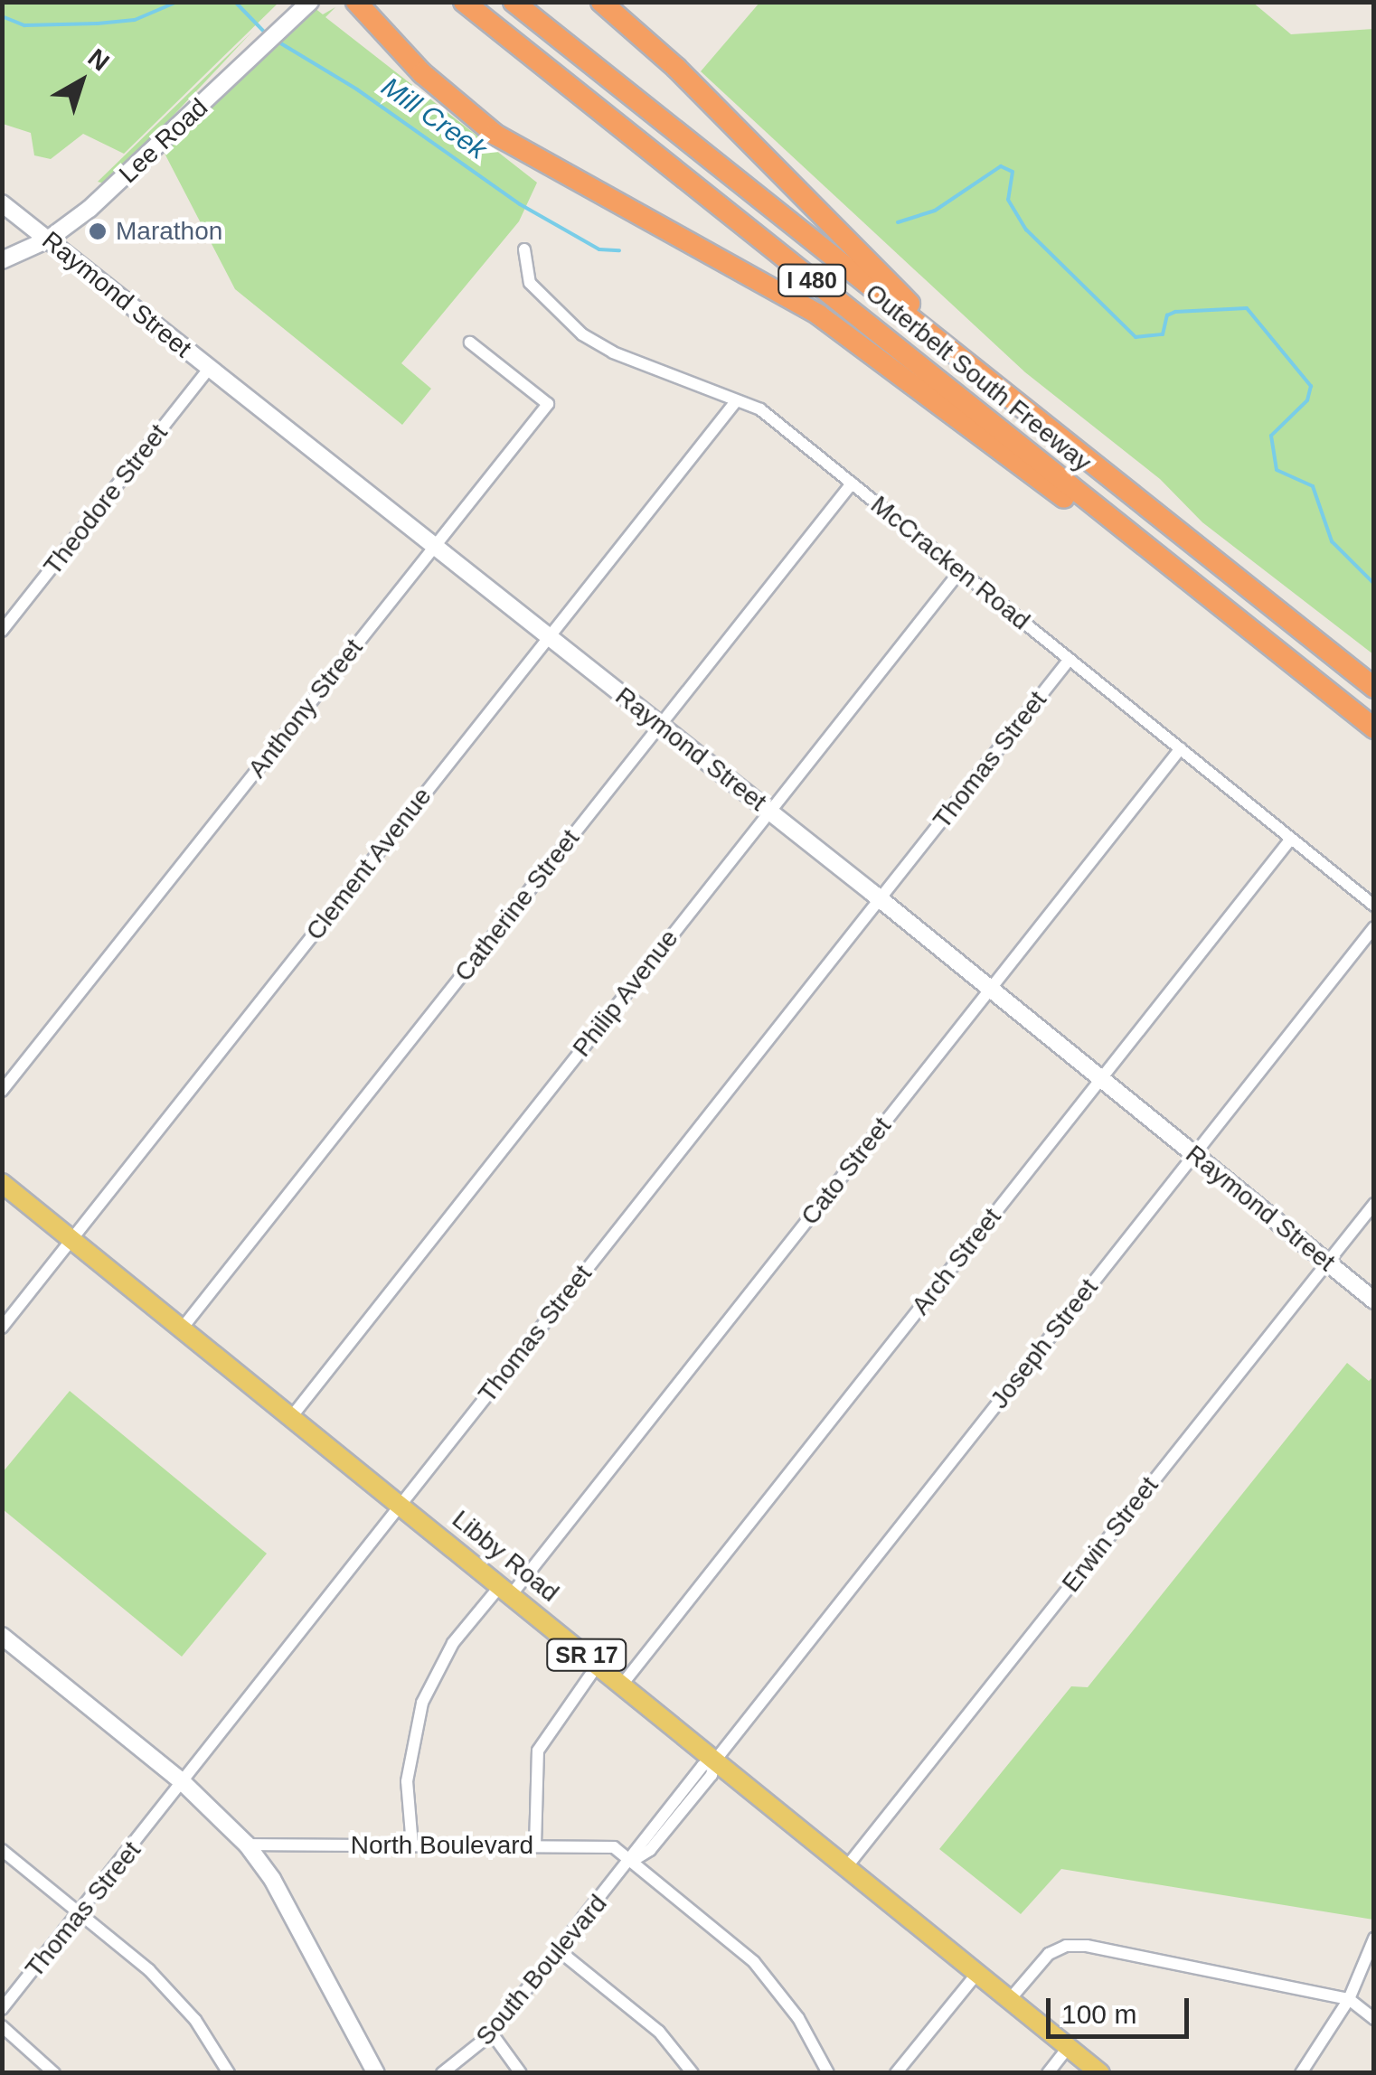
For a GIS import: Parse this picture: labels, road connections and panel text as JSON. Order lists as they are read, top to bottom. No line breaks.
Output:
{"streets":{"highway":["I 480","Outerbelt South Freeway"],"main road":["Libby Road","SR 17"],"street":["Lee Road","Raymond Street","Theodore Street","McCracken Road","Anthony Street","Thomas Street","Clement Avenue","Catherine Street","Philip Avenue","Cato Street","Arch Street","Joseph Street","Erwin Street","North Boulevard","South Boulevard"]},"crossings":[["Lee Road","Raymond Street"],["Raymond Street","Theodore Street"],["Raymond Street","Anthony Street"],["Raymond Street","Thomas Street"],["Raymond Street","Clement Avenue"],["Raymond Street","Catherine Street"],["Raymond Street","Philip Avenue"],["Raymond Street","Cato Street"],["Raymond Street","Arch Street"],["Raymond Street","Joseph Street"],["Raymond Street","Erwin Street"],["McCracken Road","Thomas Street"],["McCracken Road","Clement Avenue"],["McCracken Road","Catherine Street"],["McCracken Road","Philip Avenue"],["McCracken Road","Cato Street"],["McCracken Road","Arch Street"],["Thomas Street","Libby Road"],["Clement Avenue","Libby Road"],["Catherine Street","Libby Road"],["Philip Avenue","Libby Road"],["Cato Street","Libby Road"],["Cato Street","North Boulevard"],["Arch Street","Libby Road"],["Joseph Street","Libby Road"],["Joseph Street","South Boulevard"],["Erwin Street","Libby Road"],["Libby Road","South Boulevard"],["North Boulevard","South Boulevard"]],"water":["Mill Creek"],"places":["Marathon"],"scale_bar":"100 m","north":"top right"}
